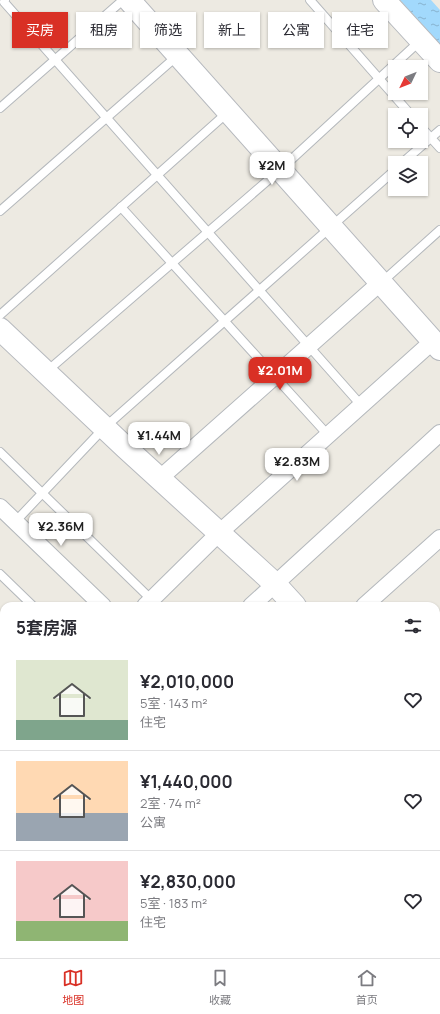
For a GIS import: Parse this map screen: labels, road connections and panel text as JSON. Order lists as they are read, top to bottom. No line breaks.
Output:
{"north":"bottom left","page":{"chip":["买房","租房","筛选","新上","公寓","住宅"],"price":["¥2M","¥2.01M","¥1.44M","¥2.83M","¥2.36M"],"heading":"5套房源","list":[{"name":"¥2,010,000","note":"5室 · 143 m² · 住宅"},{"name":"¥1,440,000","note":"2室 · 74 m² · 公寓"},{"name":"¥2,830,000","note":"5室 · 183 m² · 住宅"}],"tabs":["地图","收藏","首页"]}}
